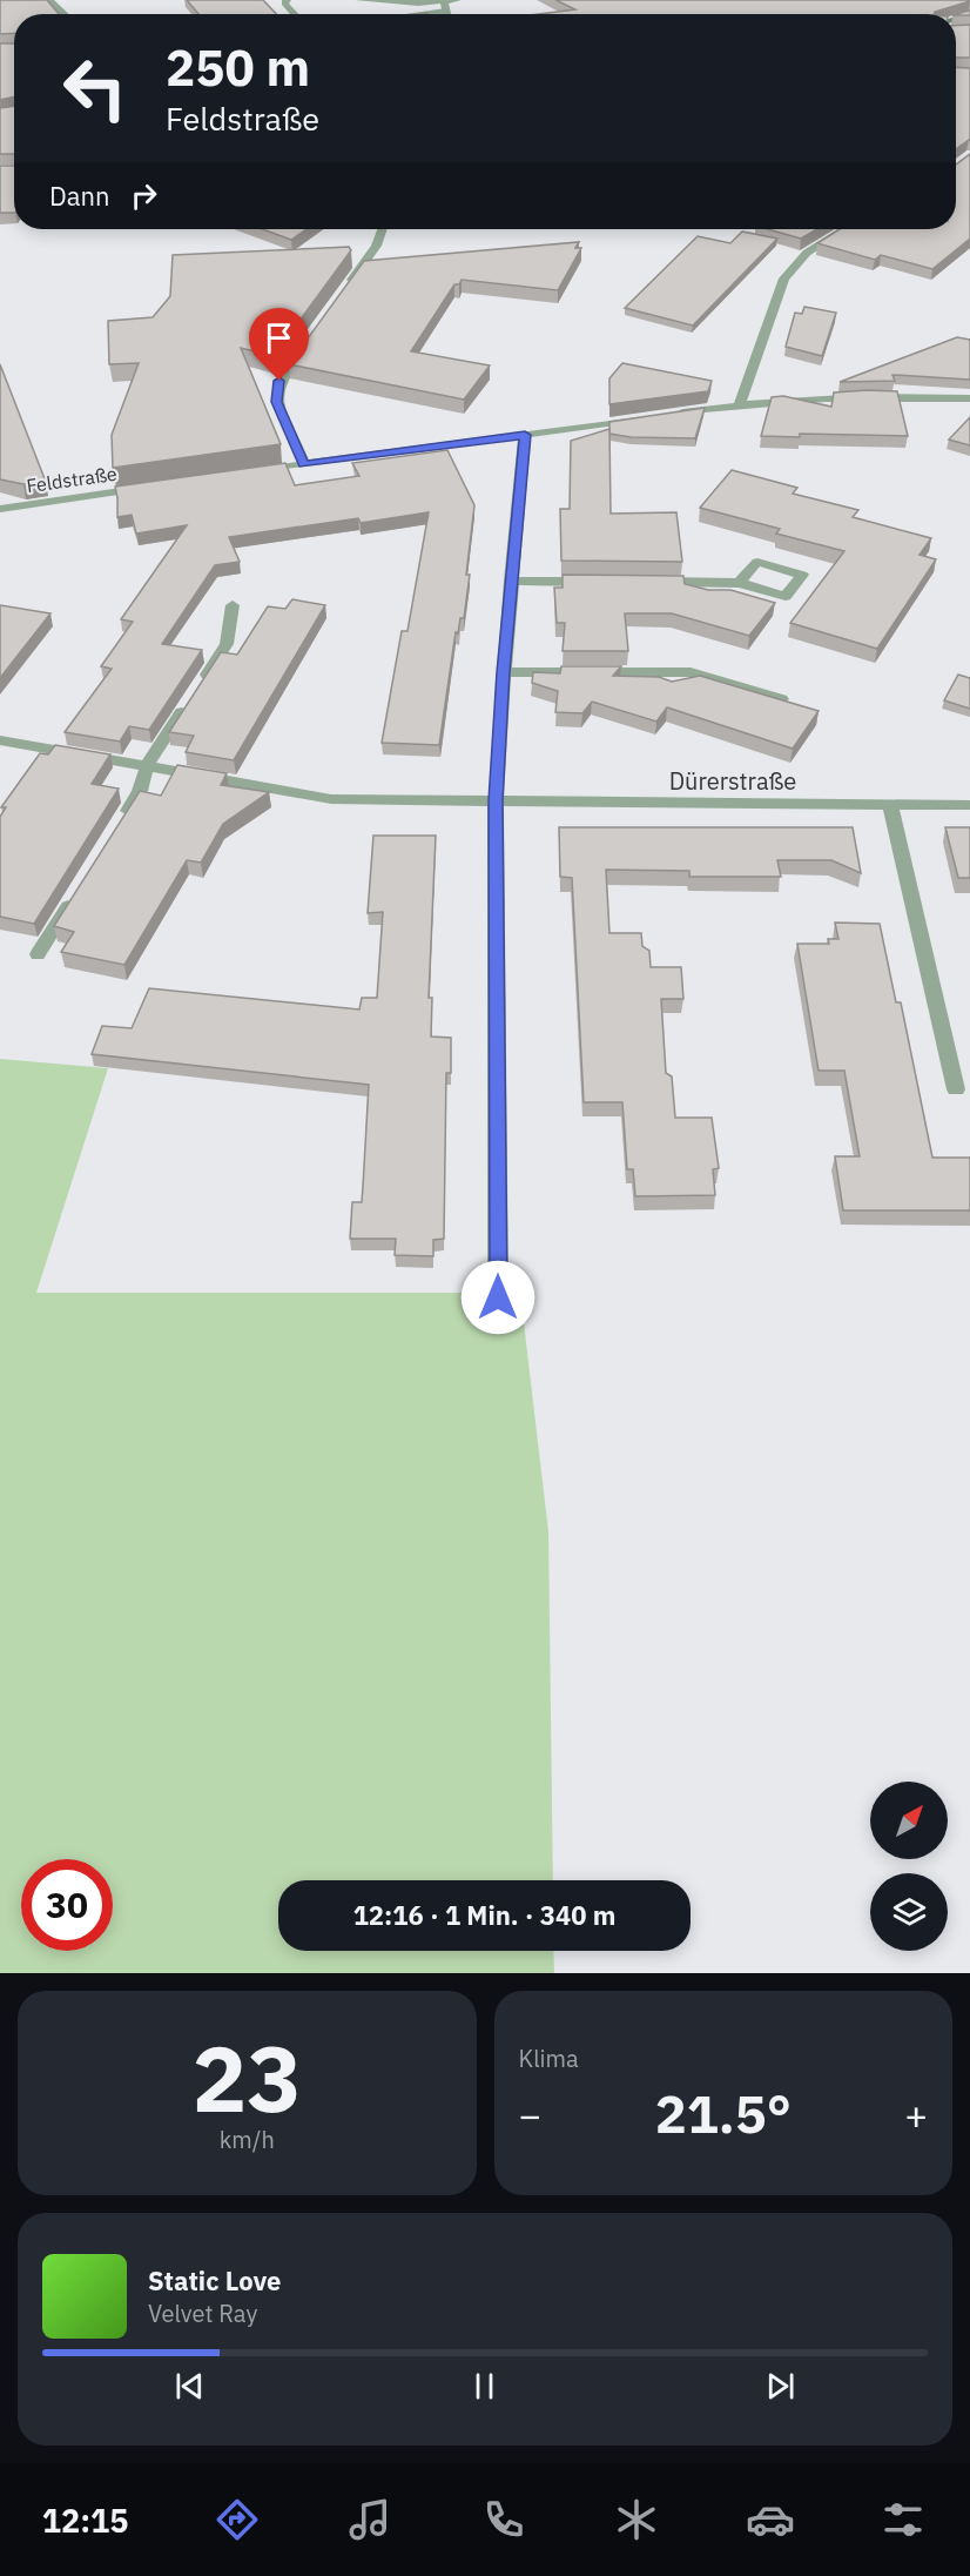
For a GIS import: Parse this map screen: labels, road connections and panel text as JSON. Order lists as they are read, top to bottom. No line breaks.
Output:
{"streets":{"street":["Feldstraße","Dürerstraße"]},"north":"top right","page":{"turn":["250 m","Feldstraße"],"then":"Dann","limit":"30","trip":"12:16 · 1 Min. · 340 m","tile":[["23","km/h"],"Klima"],"heat":["−","21.5°","+"],"song":["Static Love","Velvet Ray"],"tabs":"12:15"}}
